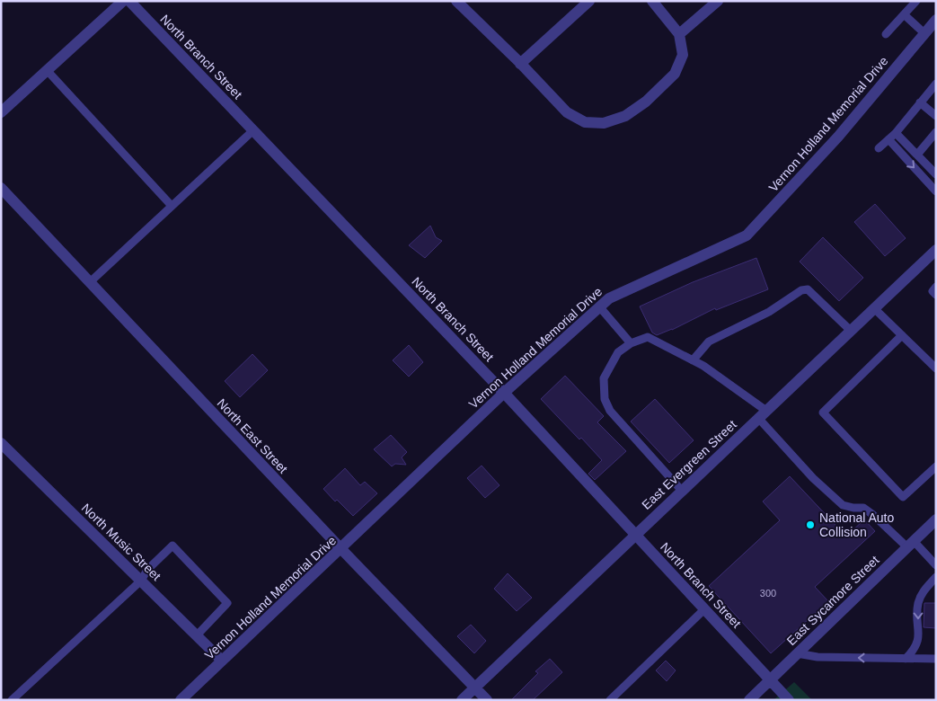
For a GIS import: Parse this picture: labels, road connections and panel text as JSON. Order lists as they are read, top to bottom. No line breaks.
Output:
{"streets":{"street":["North Branch Street","Vernon Holland Memorial Drive","North East Street","East Evergreen Street","North Music Street","East Sycamore Street"]},"crossings":[["North Branch Street","Vernon Holland Memorial Drive"],["North Branch Street","East Evergreen Street"],["North Branch Street","East Sycamore Street"],["Vernon Holland Memorial Drive","North East Street"],["Vernon Holland Memorial Drive","North Music Street"],["North East Street","East Evergreen Street"]],"places":["National Auto Collision"],"house_numbers":["300"]}
